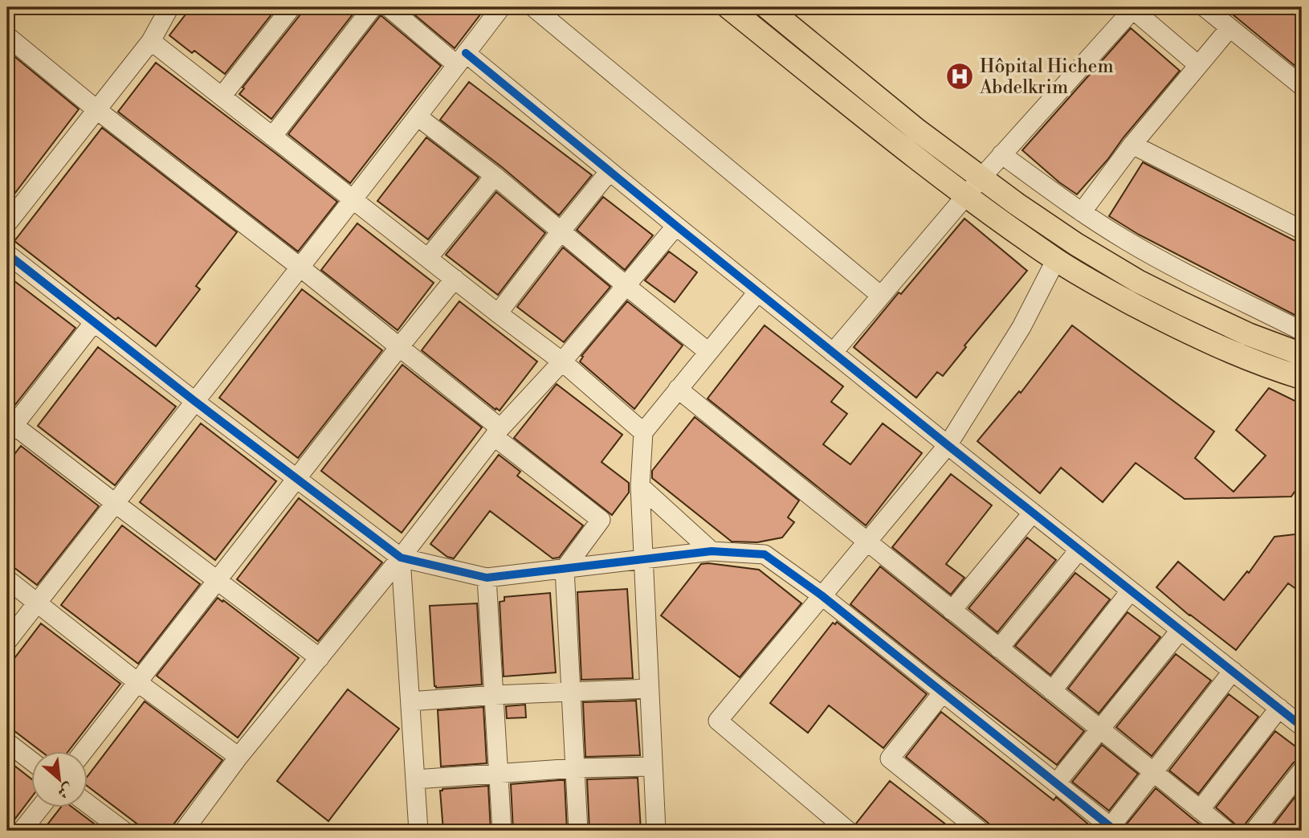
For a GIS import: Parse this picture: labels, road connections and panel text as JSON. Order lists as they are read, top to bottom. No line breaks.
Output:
{"places":{"hospital":["Hôpital Hichem Abdelkrim"]},"north":"bottom right"}
